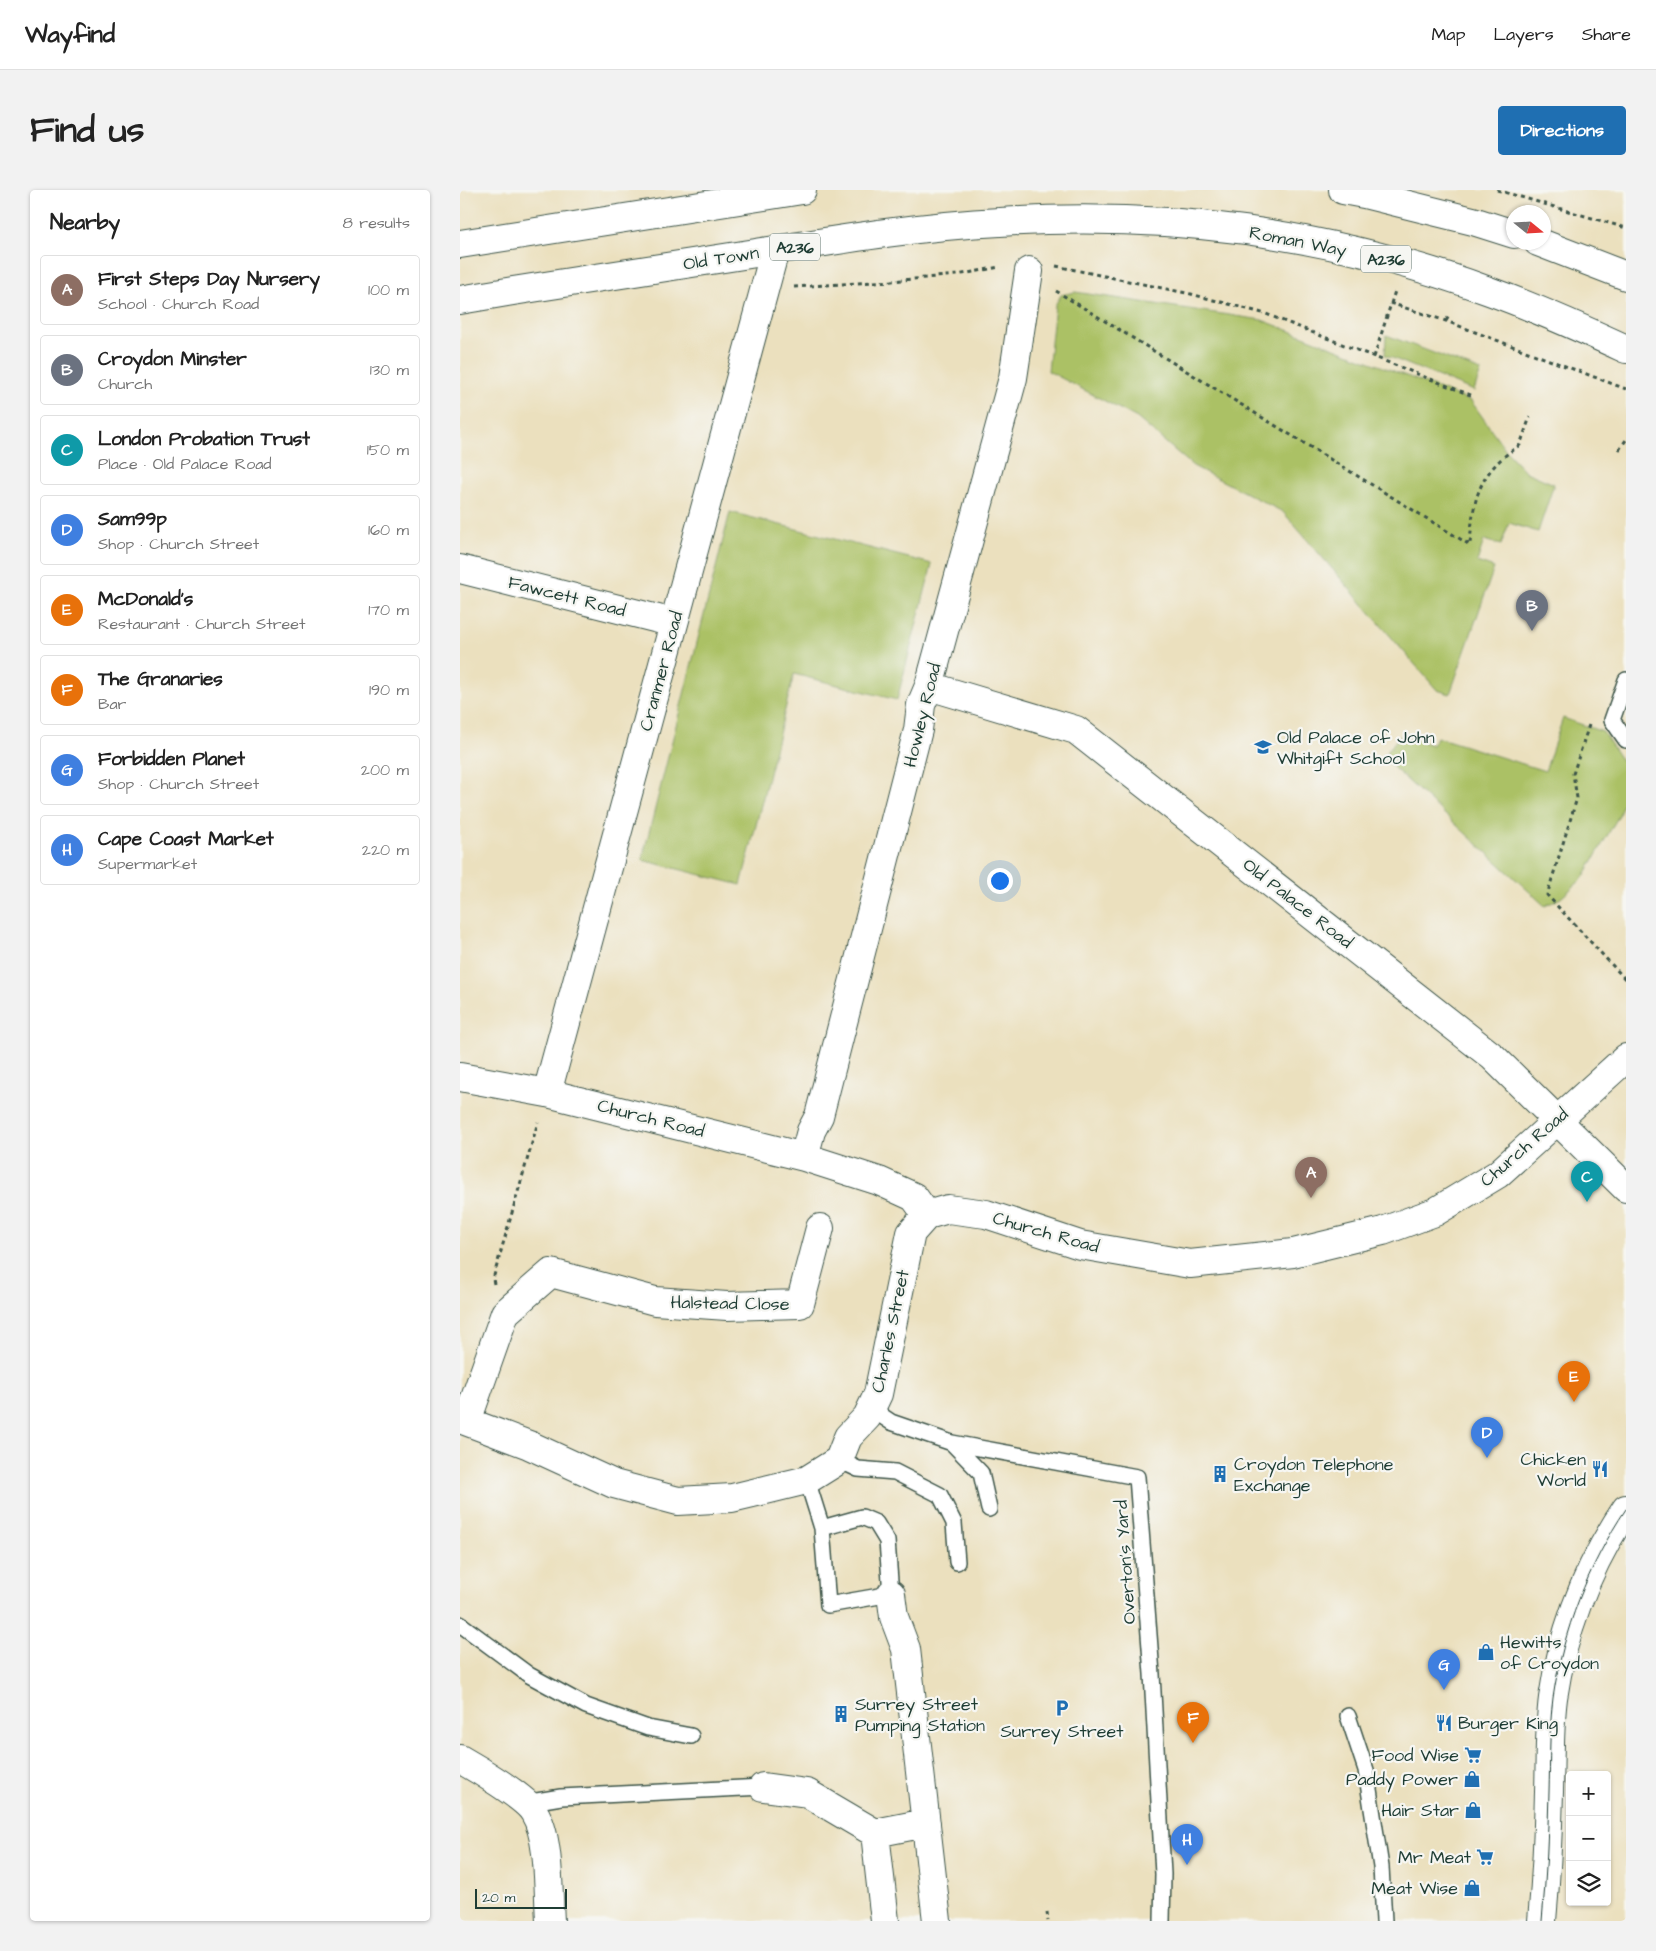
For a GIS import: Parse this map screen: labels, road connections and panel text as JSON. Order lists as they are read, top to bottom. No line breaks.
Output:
{"streets":{"street":["Roman Way","A236","Old Town","Fawcett Road","Cranmer Road","Howley Road","Old Palace Road","Church Road","Halstead Close","Charles Street"],"lane":["Overton's Yard"]},"crossings":[["Roman Way","Old Town"],["Old Town","Cranmer Road"],["Fawcett Road","Cranmer Road"],["Cranmer Road","Church Road"],["Howley Road","Old Palace Road"],["Howley Road","Church Road"],["Old Palace Road","Church Road"],["Church Road","Charles Street"],["Charles Street","Overton's Yard"]],"places":{"school or university":["Old Palace of John Whitgift School"],"restaurant":["Chicken World","Burger King"],"building":["Croydon Telephone Exchange","Surrey Street Pumping Station"],"shop":["Hewitts of Croydon","Paddy Power","Hair Star","Meat Wise"],"parking":["Surrey Street"],"supermarket":["Food Wise","Mr Meat"]},"scale_bar":"20 m","north":"right","page":{"header":"Wayfind","nav":["Map","Layers","Share"],"title":"Find us","buttons":"Directions","heading":["Nearby","8 results"],"list":[{"mark":"A","name":"First Steps Day Nursery","note":"School · Church Road","value":"100 m"},{"mark":"B","name":"Croydon Minster","note":"Church","value":"130 m"},{"mark":"C","name":"London Probation Trust","note":"Place · Old Palace Road","value":"150 m"},{"mark":"D","name":"Sam99p","note":"Shop · Church Street","value":"160 m"},{"mark":"E","name":"McDonald's","note":"Restaurant · Church Street","value":"170 m"},{"mark":"F","name":"The Granaries","note":"Bar","value":"190 m"},{"mark":"G","name":"Forbidden Planet","note":"Shop · Church Street","value":"200 m"},{"mark":"H","name":"Cape Coast Market","note":"Supermarket","value":"220 m"}],"pins":["B","A","C","E","D","G","F","H"],"map_buttons":["+","−"],"scale":"20 m"}}
